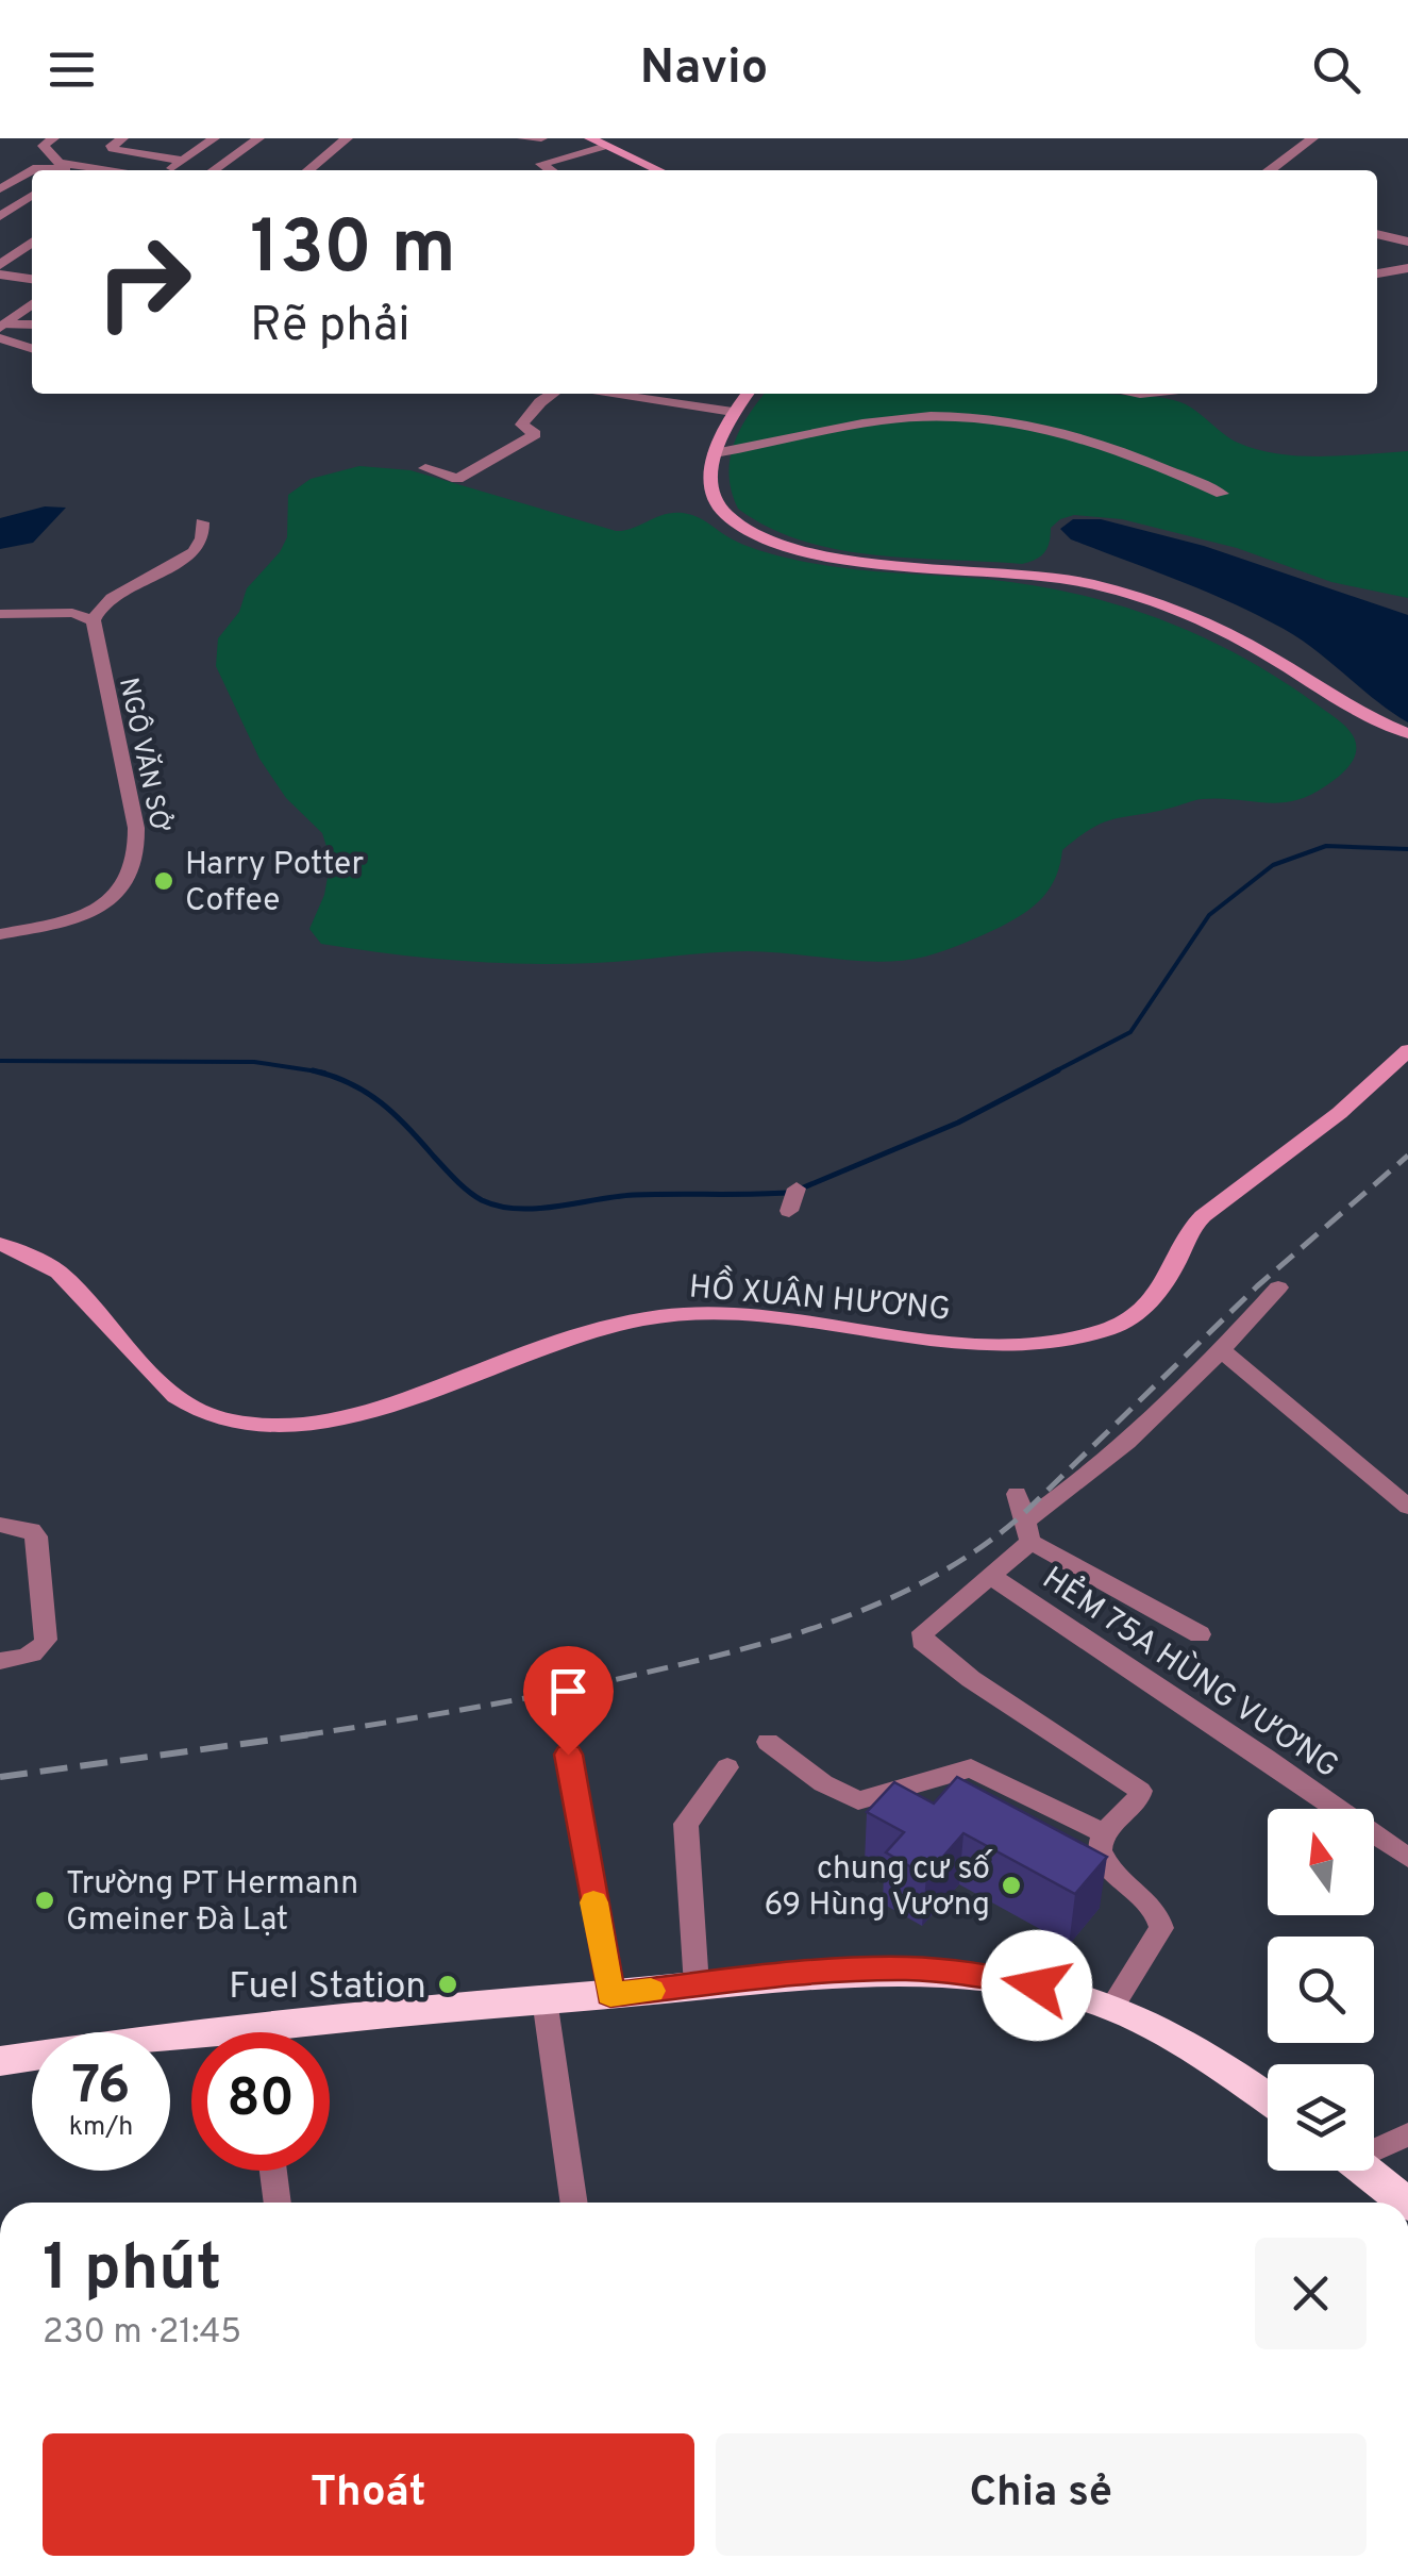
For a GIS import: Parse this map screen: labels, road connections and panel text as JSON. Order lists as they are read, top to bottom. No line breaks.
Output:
{"streets":{"main road":["HỒ XUÂN HƯƠNG"],"street":["NGÔ VĂN SỞ","HẺM 75A HÙNG VƯƠNG"]},"places":["Harry Potter Coffee","chung cư số 69 Hùng Vương","Trường PT Hermann Gmeiner Đà Lạt","Fuel Station"],"north":"top","page":{"header":"Navio","turn":["130 m","Rẽ phải"],"speed":"76 km/h","limit":"80","heading":["1 phút","230 m · 21:45"],"buttons":["Thoát","Chia sẻ"]}}
